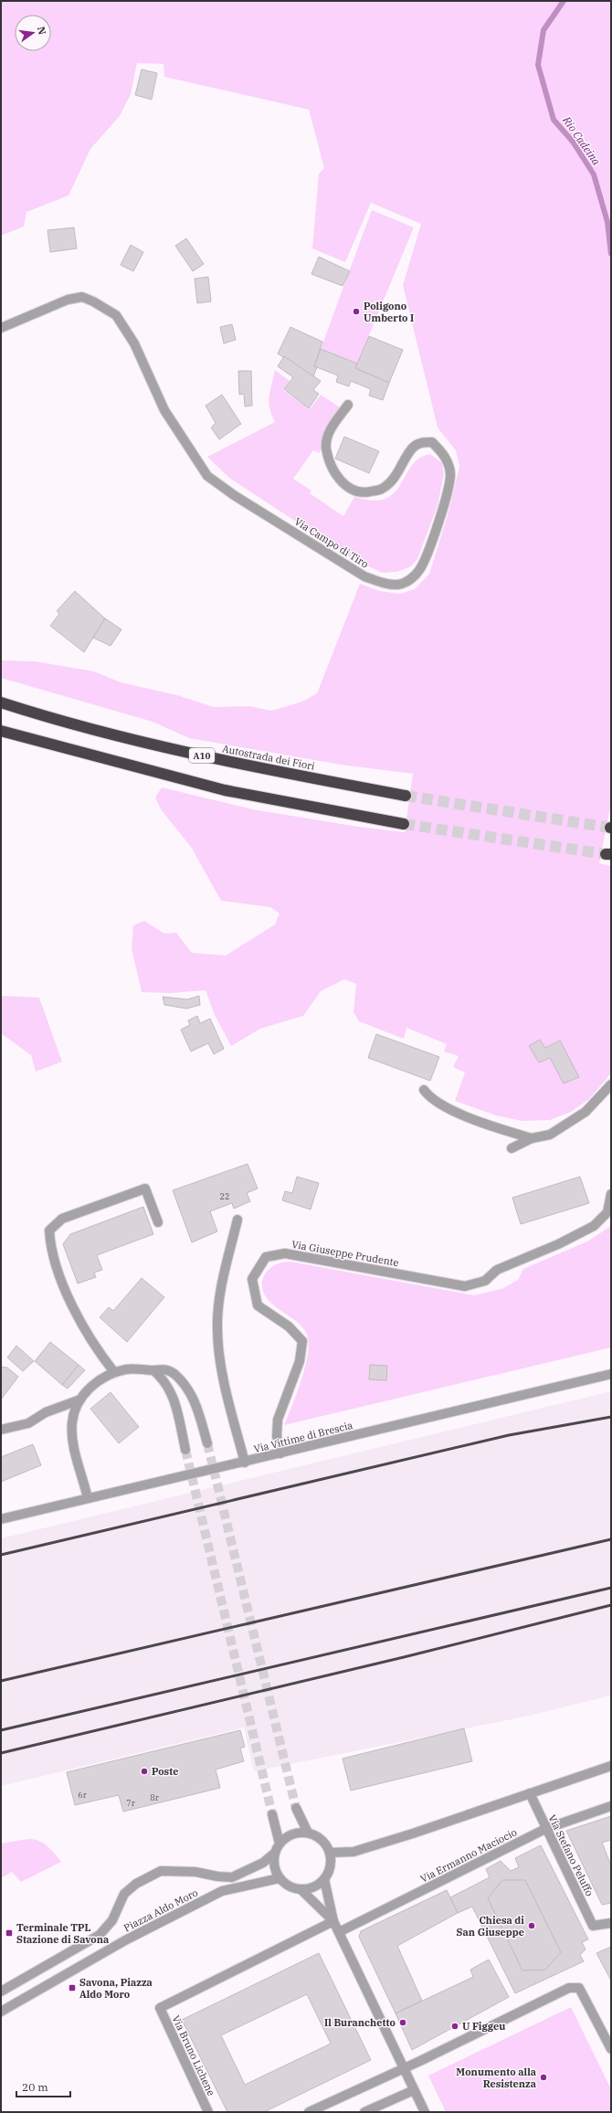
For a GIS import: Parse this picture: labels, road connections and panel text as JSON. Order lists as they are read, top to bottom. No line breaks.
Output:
{"streets":{"highway":["A10","Autostrada dei Fiori"],"street":["Via Campo di Tiro","Via Giuseppe Prudente","Via Vittime di Brescia","Via Ermanno Maciocio","Via Stefano Peluffo","Piazza Aldo Moro","Via Bruno Lichene"]},"crossings":[["Via Giuseppe Prudente","Via Vittime di Brescia"],["Via Ermanno Maciocio","Via Stefano Peluffo"]],"water":["Rio Cadeina"],"places":{"other":["Poligono Umberto I","Poste","Chiesa di San Giuseppe","Il Buranchetto","U Figgeu","Monumento alla Resistenza"],"transit":["Terminale TPL Stazione di Savona","Savona, Piazza Aldo Moro"]},"house_numbers":["22","6r","8r","7r"],"scale_bar":"20 m","north":"right"}
